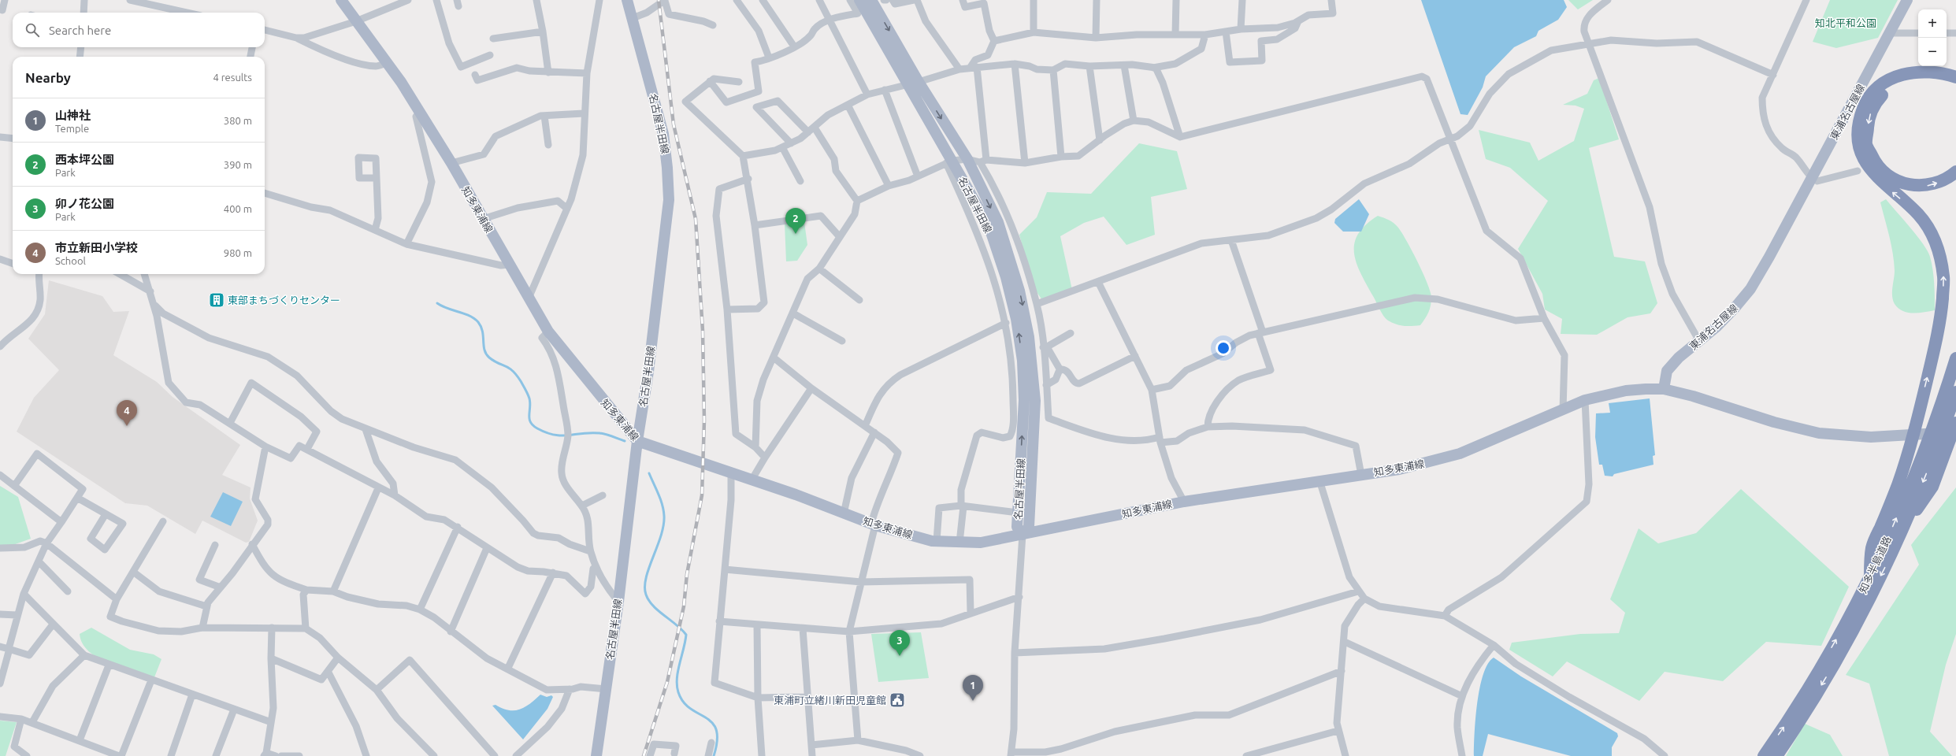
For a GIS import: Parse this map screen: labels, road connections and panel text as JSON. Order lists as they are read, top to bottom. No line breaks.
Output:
{"streets":{"highway":["知多半島道路"],"main road":["東浦名古屋線","名古屋半田線","知多東浦線"]},"crossings":[["東浦名古屋線","知多東浦線"],["名古屋半田線","知多東浦線"]],"parks":["知北平和公園"],"places":{"building":["東部まちづくりセンター"],"public building":["東浦町立緒川新田児童館"]},"page":{"map_buttons":["+","−"],"search":"Search here","heading":["Nearby","4 results"],"list":[{"mark":"1","name":"山神社","note":"Temple","value":"380 m"},{"mark":"2","name":"西本坪公園","note":"Park","value":"390 m"},{"mark":"3","name":"卯ノ花公園","note":"Park","value":"400 m"},{"mark":"4","name":"市立新田小学校","note":"School","value":"980 m"}],"pins":["2","4","3","1"]}}
